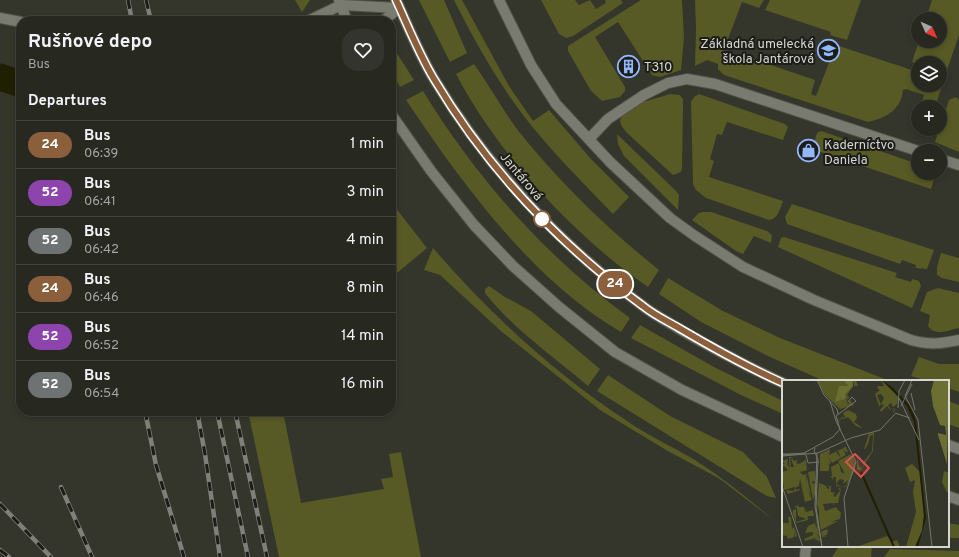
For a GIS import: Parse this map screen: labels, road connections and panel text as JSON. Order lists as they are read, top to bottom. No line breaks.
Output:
{"streets":{"street":["Jantárová"]},"places":{"school or university":["Základná umelecká škola Jantárová"],"building":["T310"],"shop":["Kaderníctvo Daniela"]},"lines":["bus line 24"],"north":"bottom right","page":{"on_map":"24","map_buttons":["+","−"],"heading":[["Rušňové depo","Bus"],"Departures"],"list":[{"mark":"24","name":"Bus","note":"06:39","value":"1 min"},{"mark":"52","name":"Bus","note":"06:41","value":"3 min"},{"mark":"52","name":"Bus","note":"06:42","value":"4 min"},{"mark":"24","name":"Bus","note":"06:46","value":"8 min"},{"mark":"52","name":"Bus","note":"06:52","value":"14 min"},{"mark":"52","name":"Bus","note":"06:54","value":"16 min"}]}}
